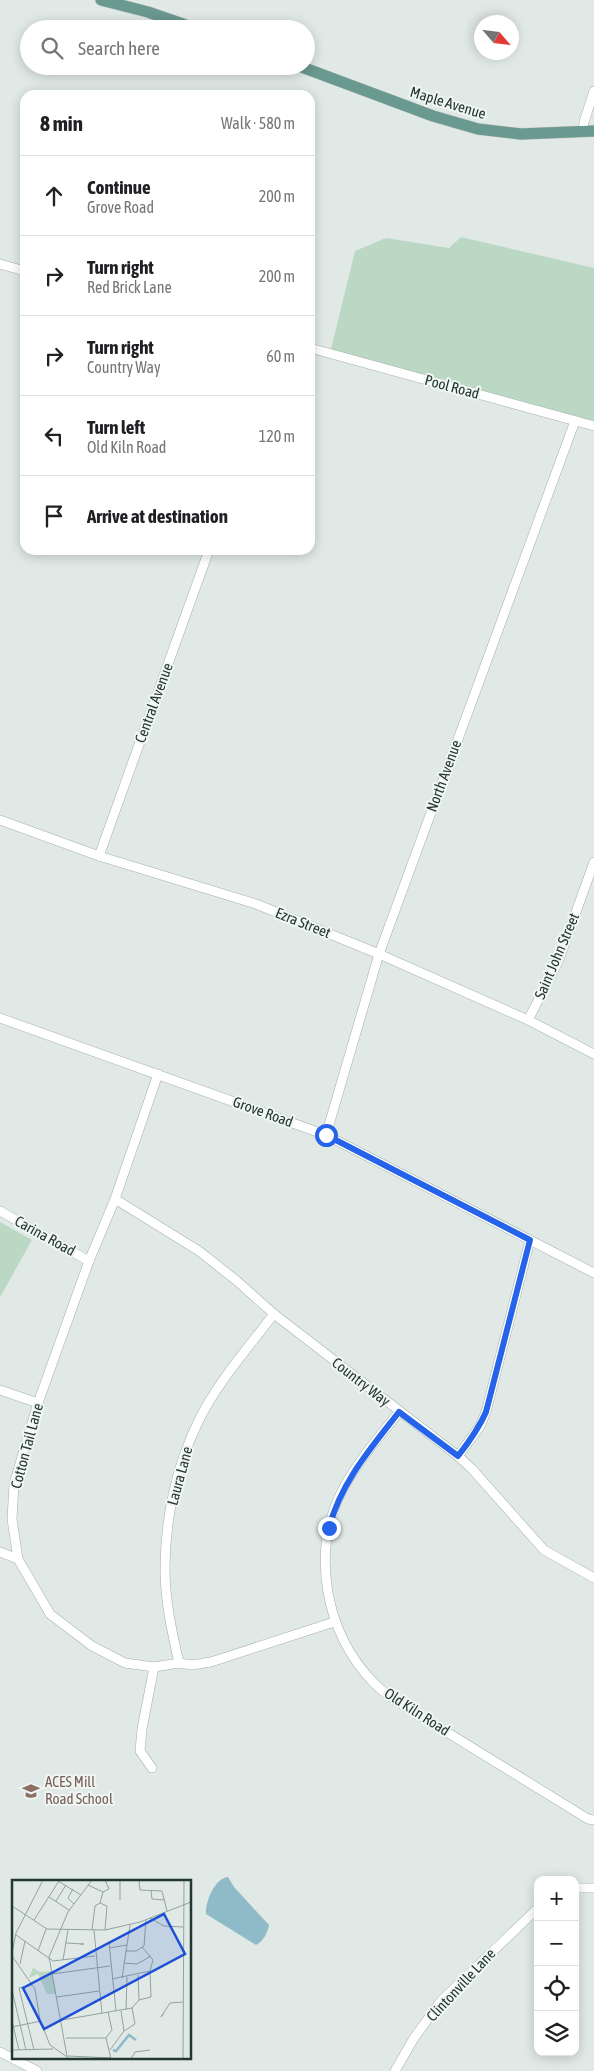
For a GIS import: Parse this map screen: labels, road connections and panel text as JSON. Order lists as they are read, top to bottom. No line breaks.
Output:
{"streets":{"main road":["Maple Avenue"],"street":["Pool Road","Central Avenue","North Avenue","Ezra Street","Saint John Street","Grove Road","Carina Road","Country Way","Cotton Tail Lane","Laura Lane","Old Kiln Road","Clintonville Lane"]},"crossings":[["Pool Road","North Avenue"],["Central Avenue","Ezra Street"],["North Avenue","Ezra Street"],["North Avenue","Grove Road"],["Ezra Street","Saint John Street"],["Grove Road","Cotton Tail Lane"],["Carina Road","Cotton Tail Lane"],["Country Way","Cotton Tail Lane"],["Country Way","Laura Lane"],["Country Way","Old Kiln Road"],["Cotton Tail Lane","Laura Lane"],["Cotton Tail Lane","Old Kiln Road"]],"places":{"school or university":["ACES Mill Road School"]},"north":"bottom right","page":{"search":"Search here","heading":["8 min","Walk · 580 m"],"list":[["Continue","Grove Road","200 m"],["Turn right","Red Brick Lane","200 m"],["Turn right","Country Way","60 m"],["Turn left","Old Kiln Road","120 m"],"Arrive at destination"],"map_buttons":["+","−"]}}
